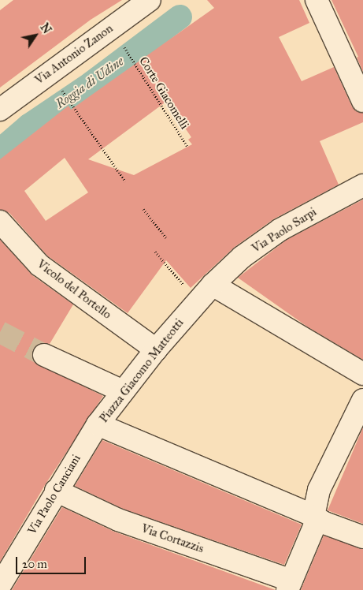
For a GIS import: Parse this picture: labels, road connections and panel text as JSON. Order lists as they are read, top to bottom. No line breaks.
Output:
{"streets":{"street":["Via Antonio Zanon","Via Paolo Sarpi","Vicolo del Portello","Piazza Giacomo Matteotti","Via Paolo Canciani","Via Cortazzis"],"path":["Corte Giacomelli"]},"crossings":[["Via Paolo Sarpi","Piazza Giacomo Matteotti"],["Vicolo del Portello","Piazza Giacomo Matteotti"],["Piazza Giacomo Matteotti","Via Paolo Canciani"],["Via Paolo Canciani","Via Cortazzis"]],"water":["Roggia di Udine"],"scale_bar":"20 m","north":"top right"}
